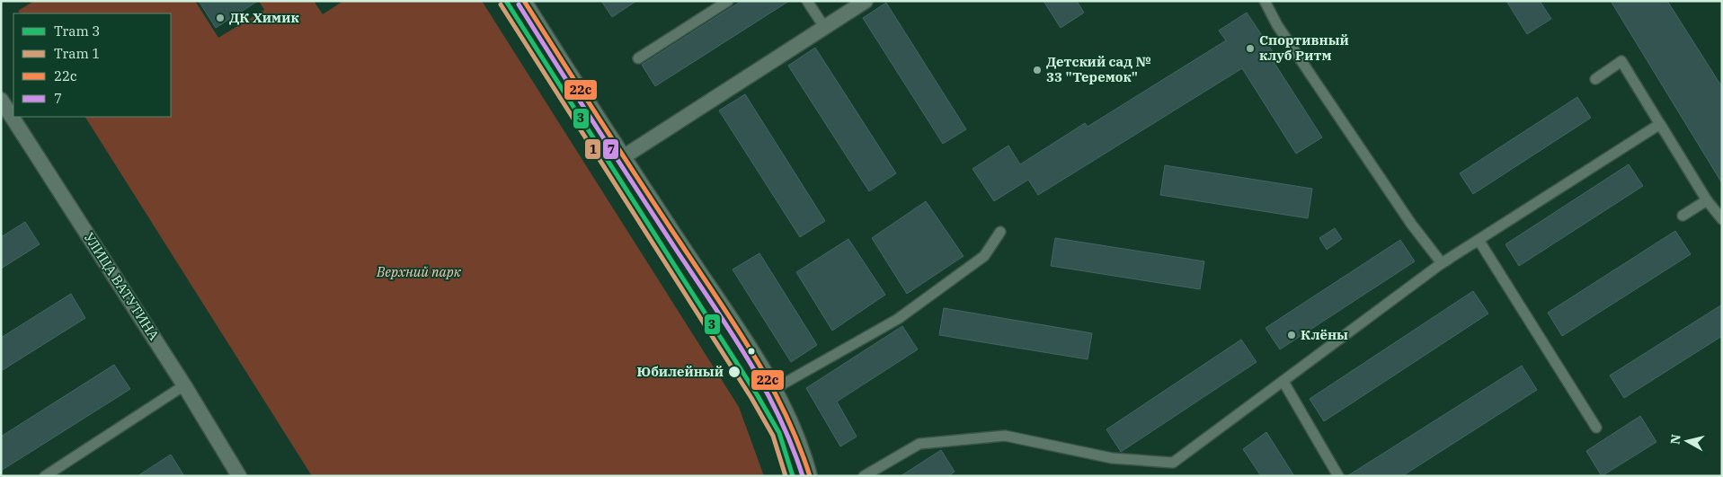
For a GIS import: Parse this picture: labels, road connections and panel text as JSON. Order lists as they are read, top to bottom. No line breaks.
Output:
{"streets":{"street":["УЛИЦА ВАТУТИНА"]},"parks":["Верхний парк"],"places":["ДК Химик","Спортивный клуб Ритм","Детский сад № 33 \"Теремок\"","Клёны","Юбилейный"],"lines":["tram line 3","transit line 22с","tram line 1","transit line 7"],"legend":["Tram 3","Tram 1","22с","7"],"north":"left"}
